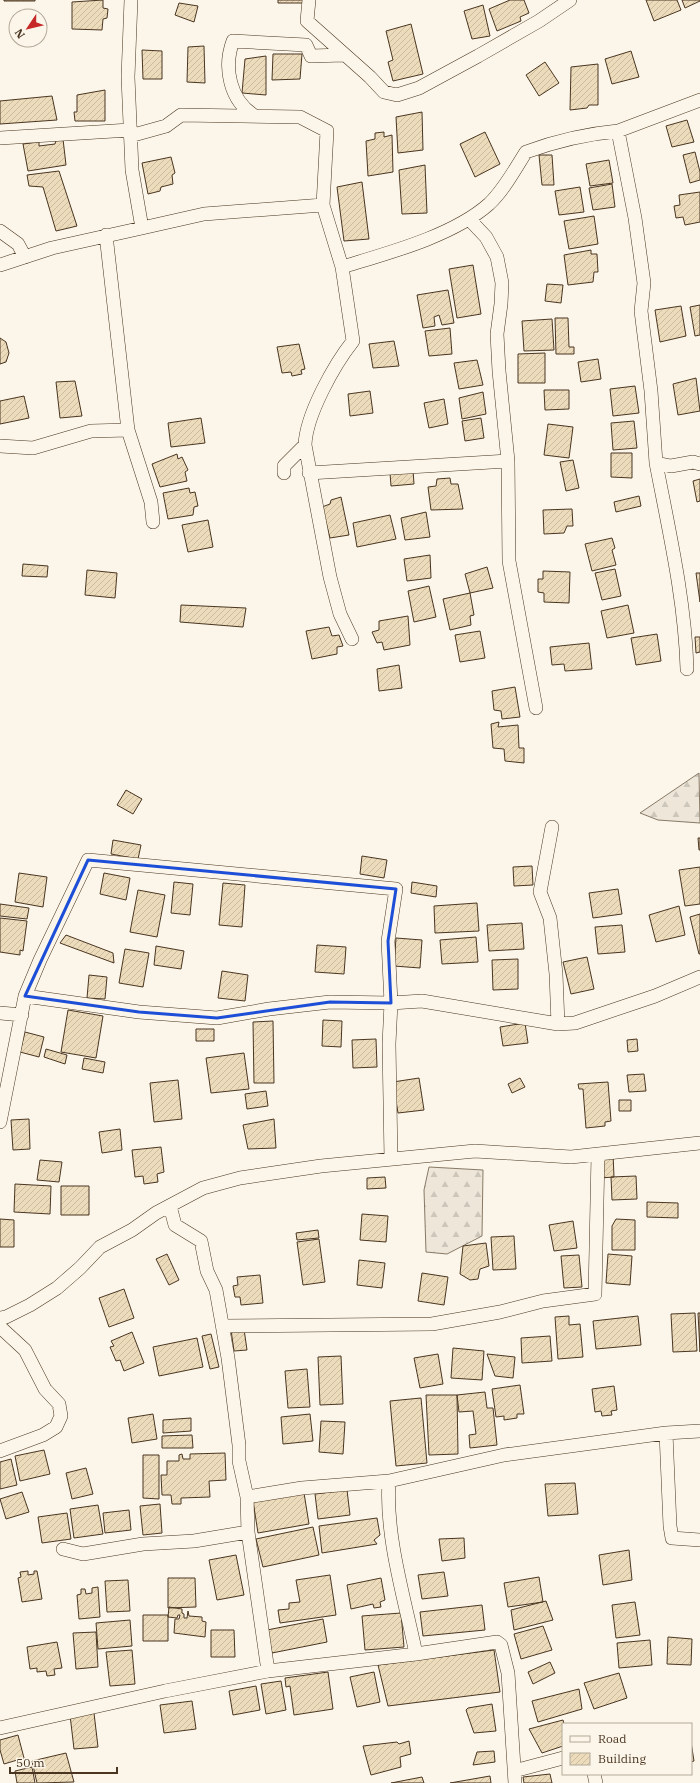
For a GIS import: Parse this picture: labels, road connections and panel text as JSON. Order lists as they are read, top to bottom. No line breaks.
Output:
{"legend":["Road","Building"],"scale_bar":"50 m","north":"bottom left"}
